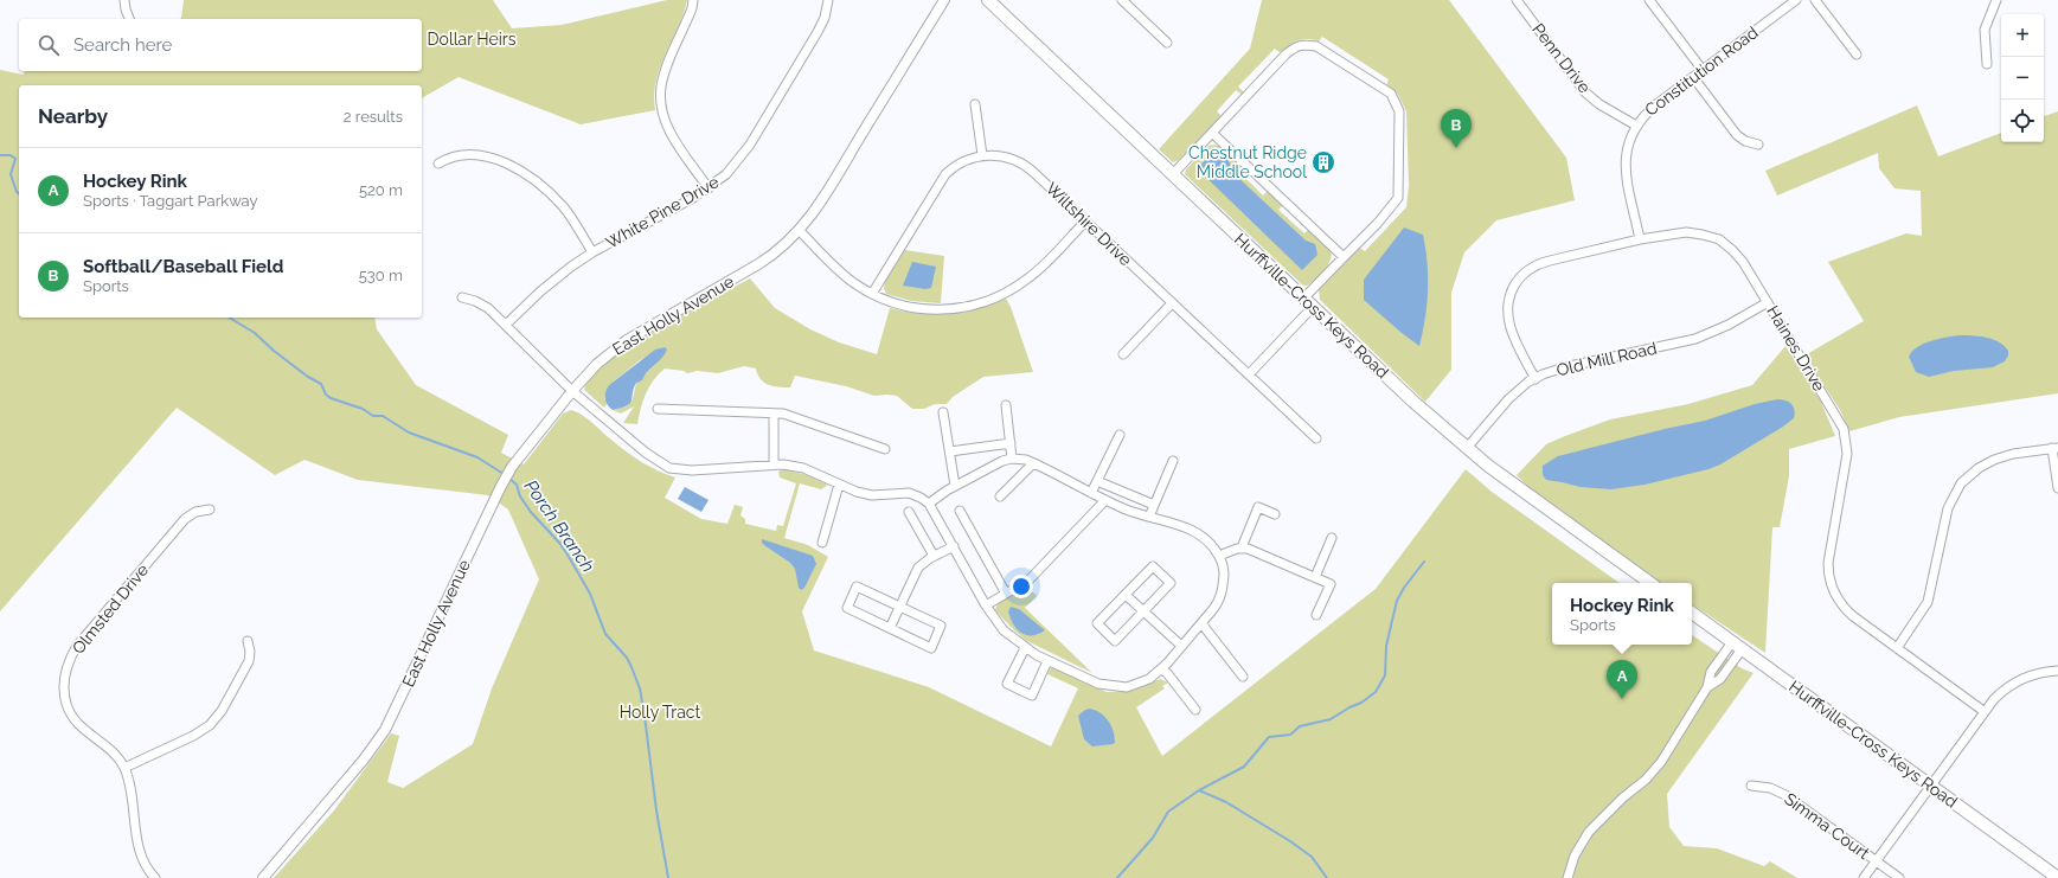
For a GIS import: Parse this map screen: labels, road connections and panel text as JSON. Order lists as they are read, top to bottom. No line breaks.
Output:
{"streets":{"main road":["Hurffville-Cross Keys Road"],"street":["Penn Drive","Constitution Road","White Pine Drive","Wiltshire Drive","East Holly Avenue","Haines Drive","Old Mill Road","Olmsted Drive","Simma Court"]},"crossings":[["Penn Drive","Constitution Road"],["Constitution Road","Haines Drive"],["Hurffville-Cross Keys Road","Old Mill Road"],["Haines Drive","Old Mill Road"]],"water":["Porch Branch"],"parks":["Dollar Heirs","Holly Tract"],"places":{"building":["Chestnut Ridge Middle School"]},"page":{"map_buttons":["+","−"],"search":"Search here","heading":["Nearby","2 results"],"pins":["B","A"],"list":[{"mark":"A","name":"Hockey Rink","note":"Sports · Taggart Parkway","value":"520 m"},{"mark":"B","name":"Softball/Baseball Field","note":"Sports","value":"530 m"}],"popup":["Hockey Rink","Sports"]}}
